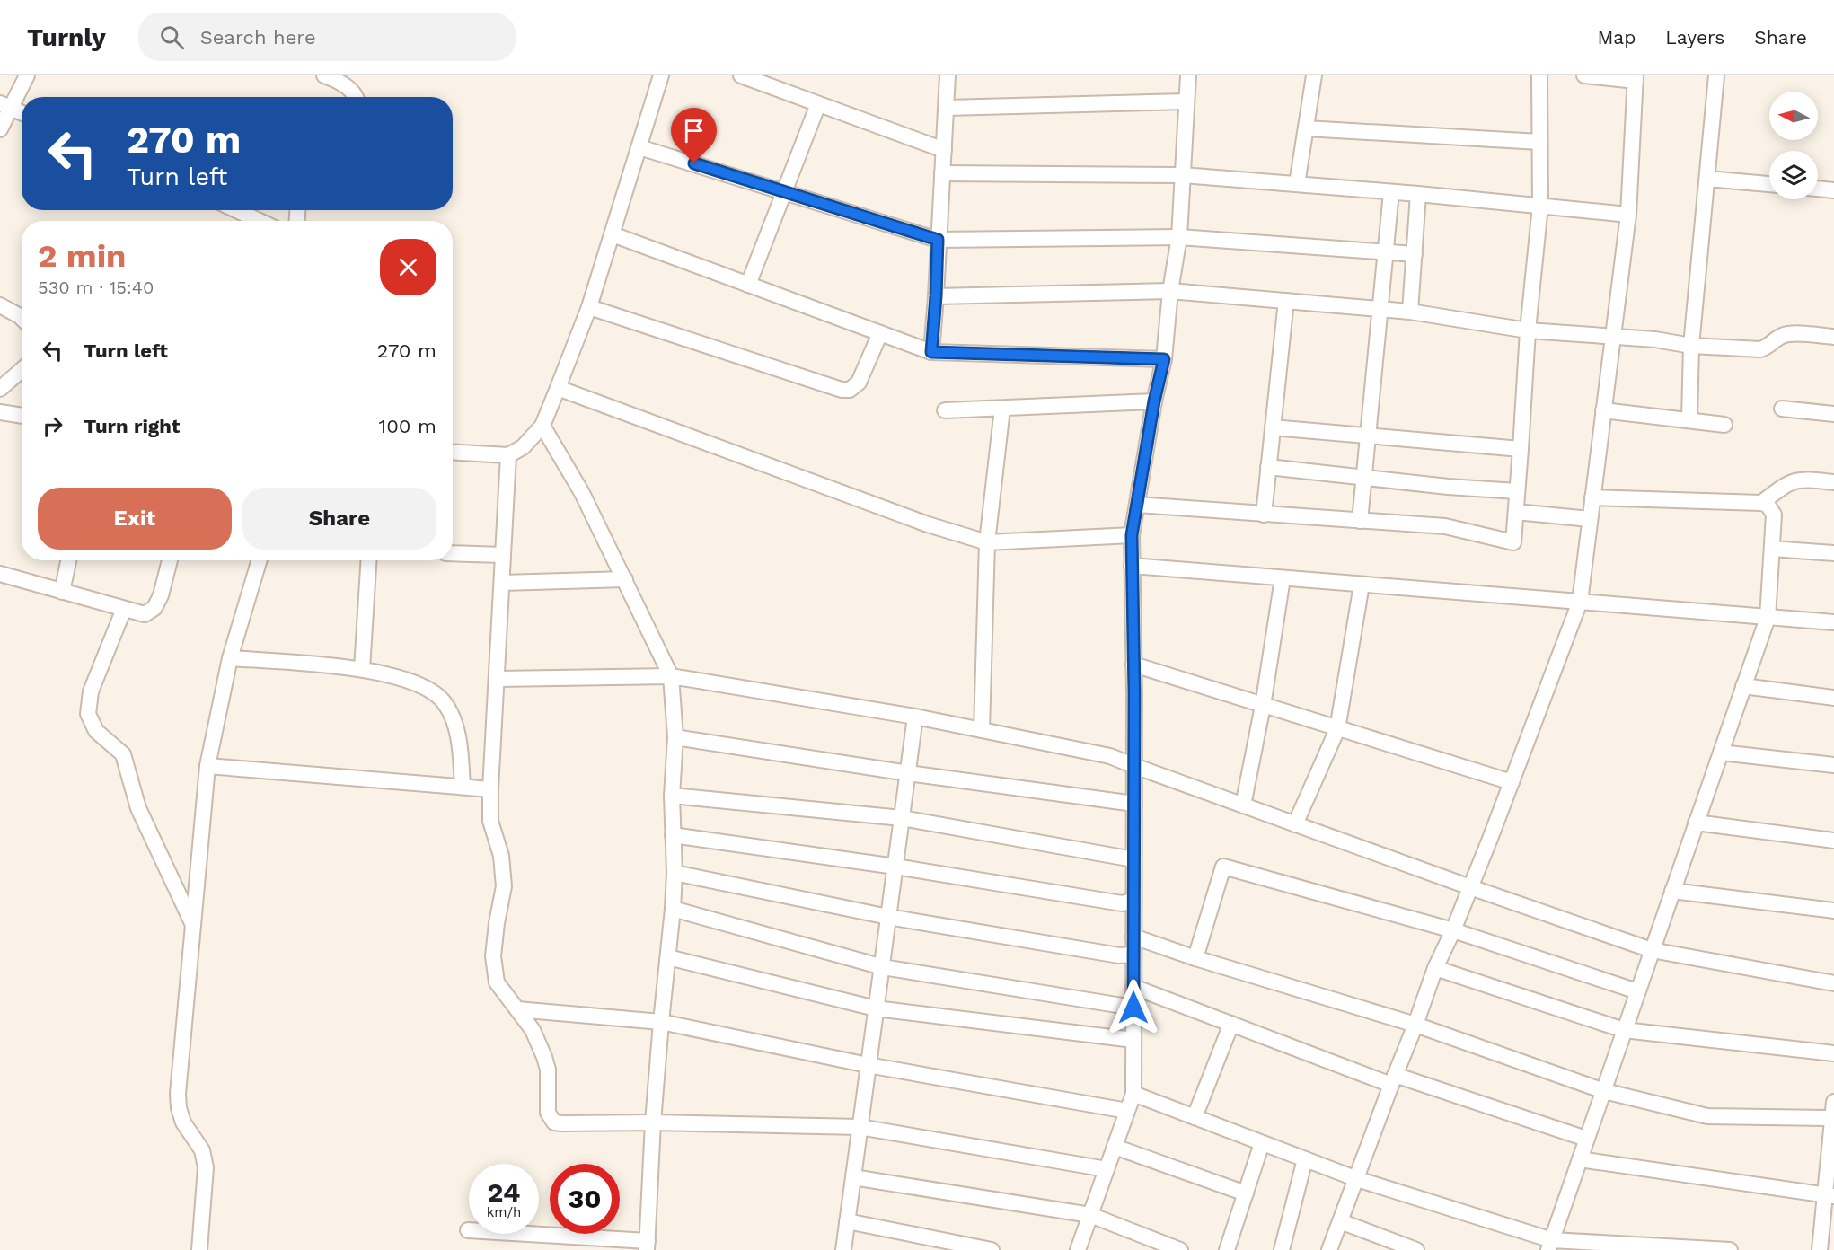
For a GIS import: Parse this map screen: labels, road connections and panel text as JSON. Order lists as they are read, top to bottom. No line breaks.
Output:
{"north":"left","page":{"header":"Turnly","search":"Search here","nav":["Map","Layers","Share"],"turn":["270 m","Turn left"],"heading":["2 min","530 m · 15:40"],"list":[{"name":"Turn left","value":"270 m"},{"name":"Turn right","value":"100 m"}],"buttons":["Exit","Share"],"speed":"24 km/h","limit":"30"}}
